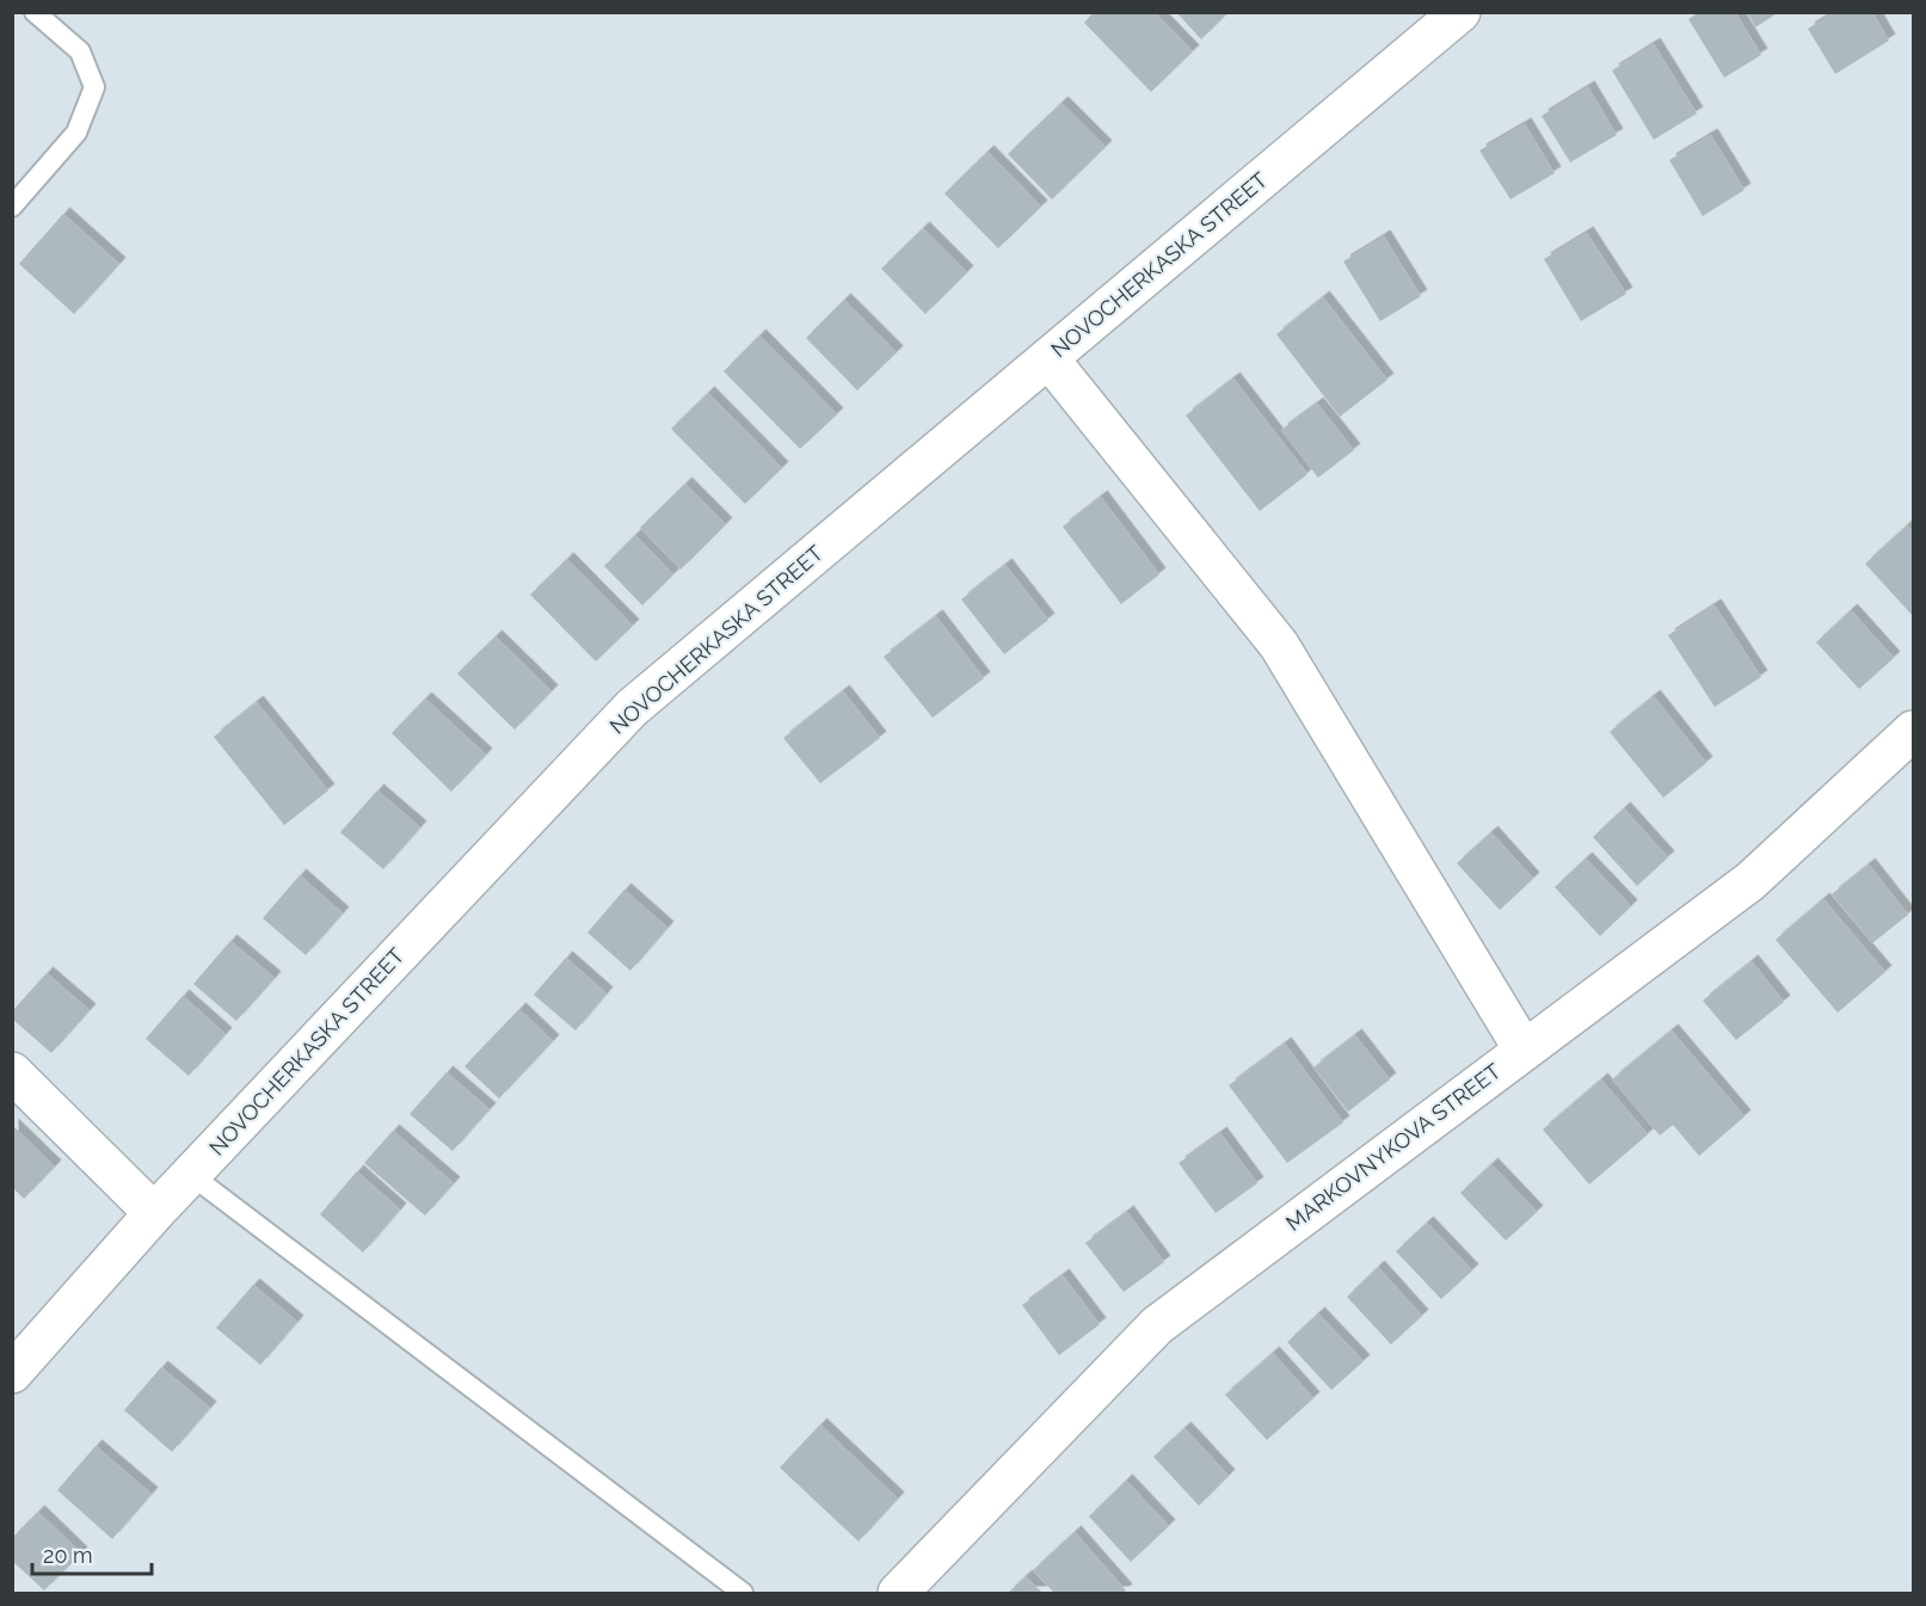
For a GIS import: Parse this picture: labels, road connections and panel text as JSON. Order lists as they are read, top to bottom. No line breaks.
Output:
{"streets":{"street":["NOVOCHERKASKA STREET","MARKOVNYKOVA STREET"]},"scale_bar":"20 m"}
